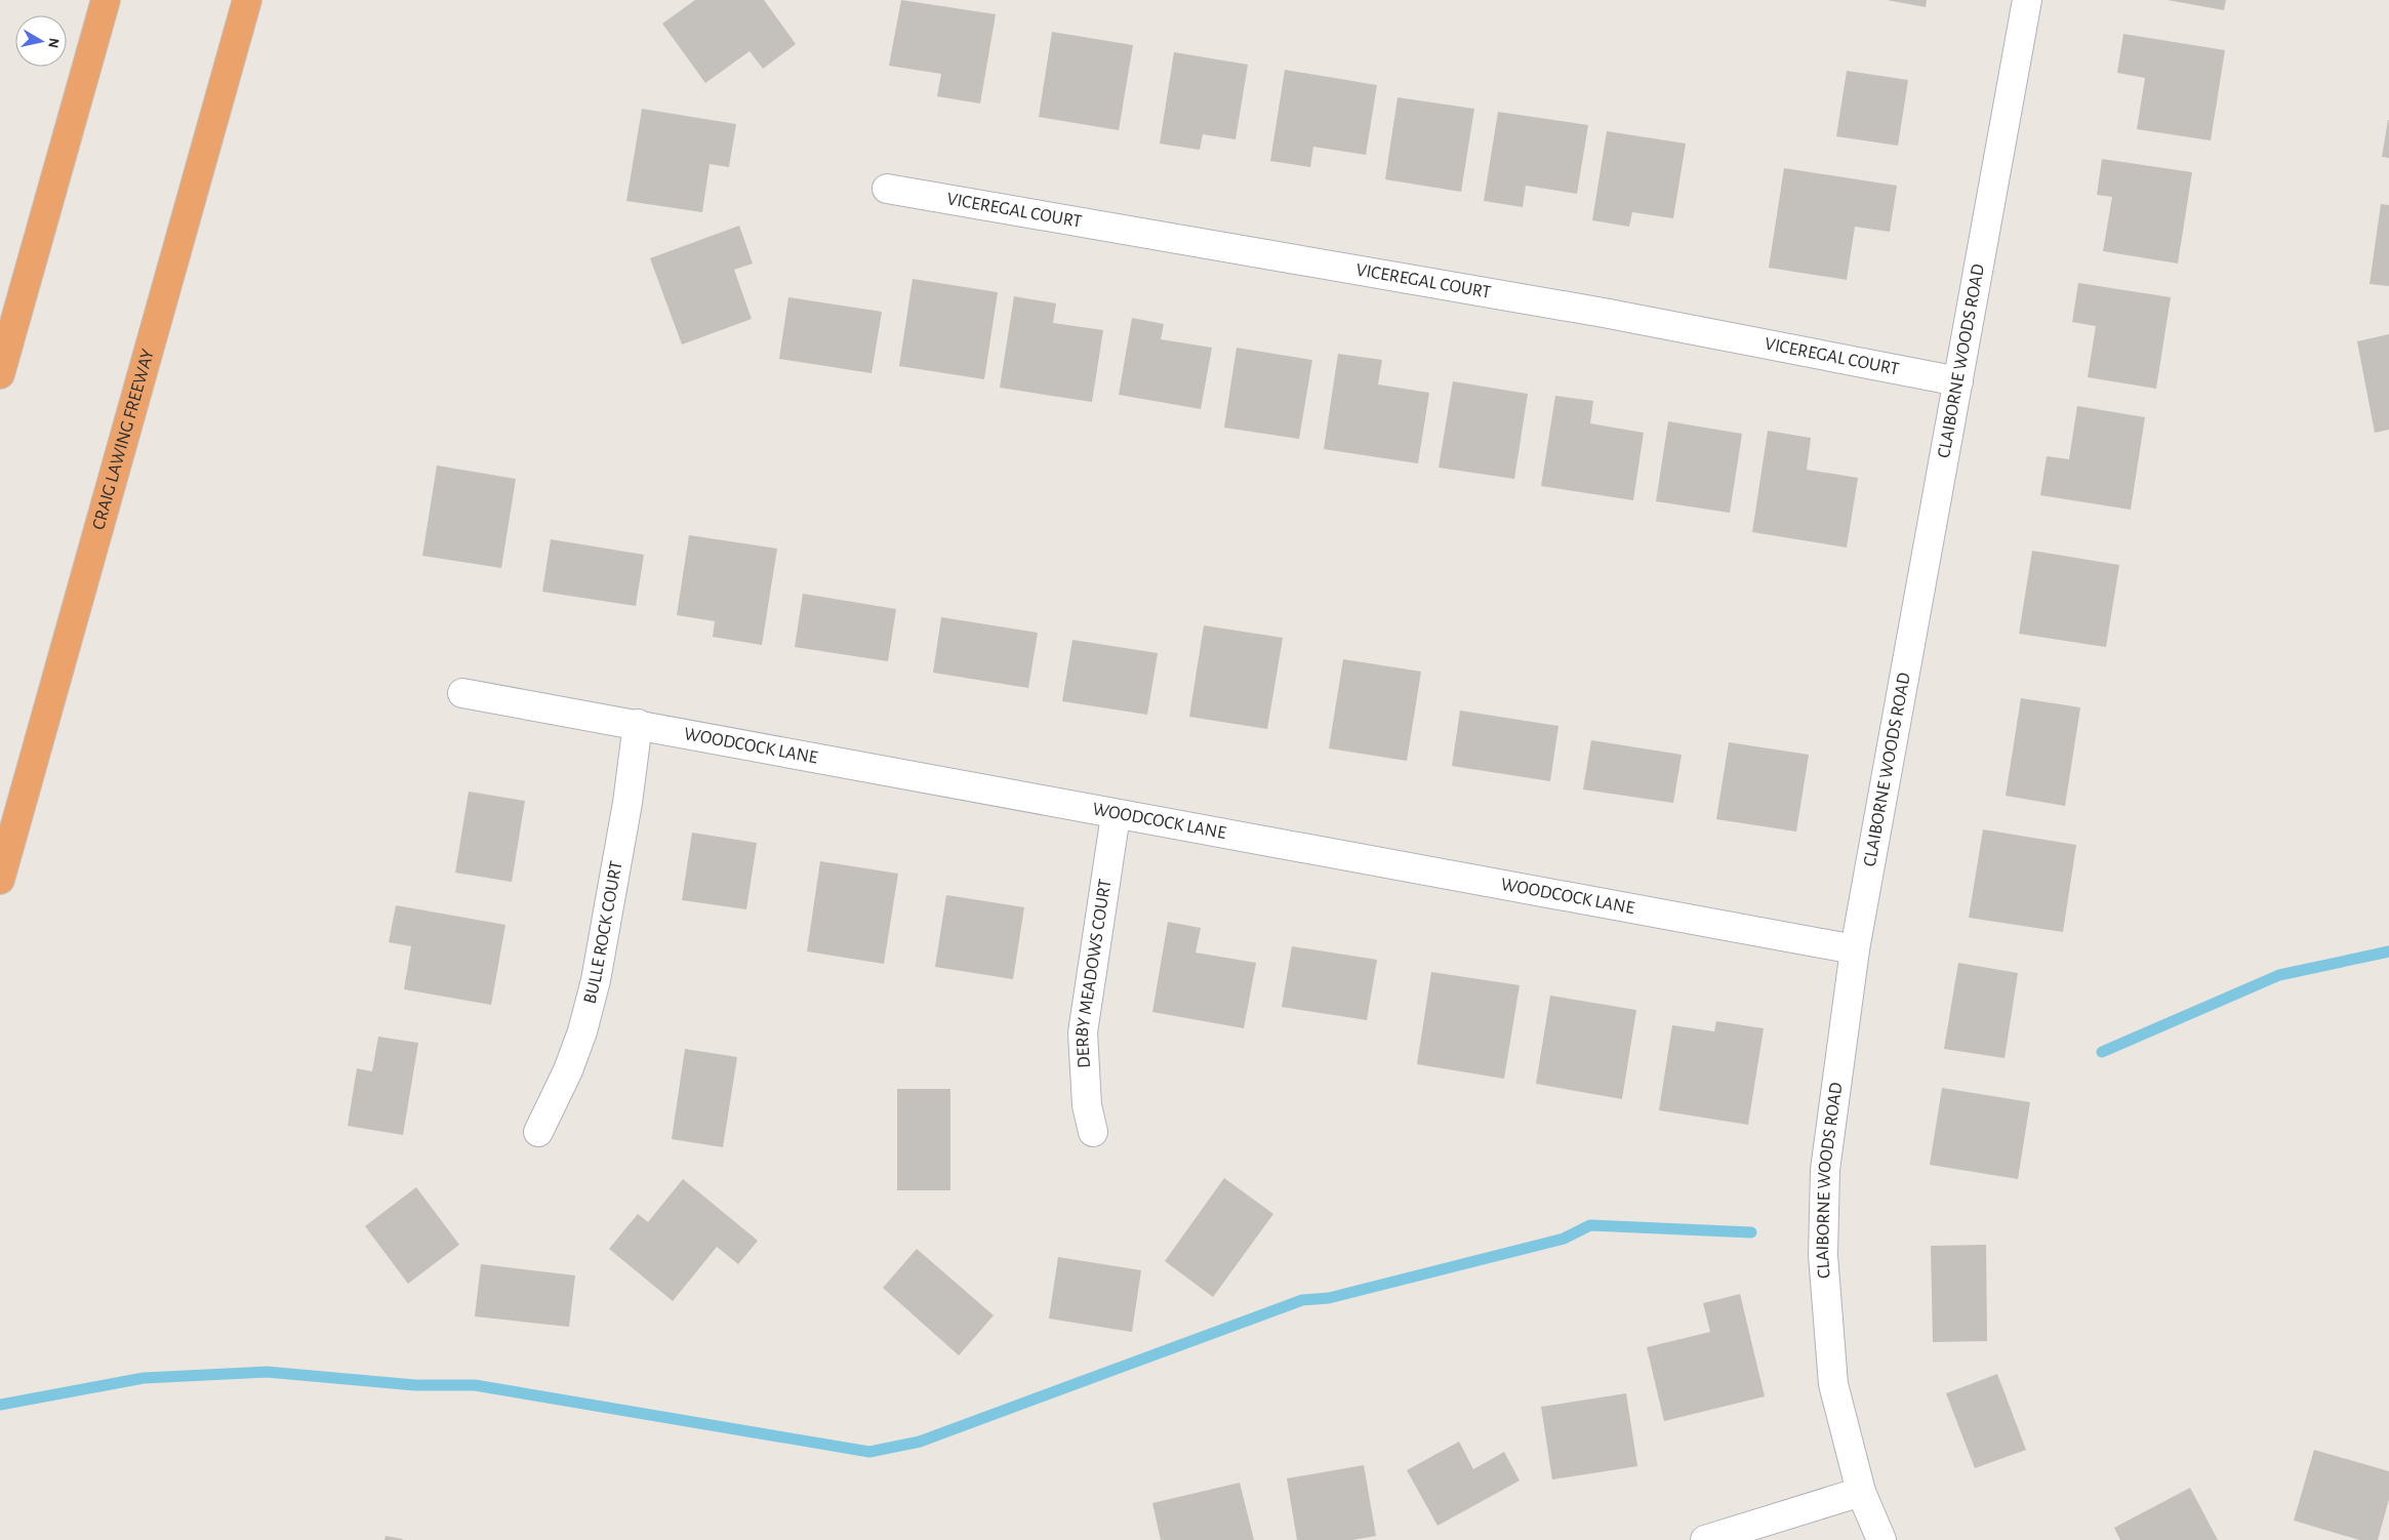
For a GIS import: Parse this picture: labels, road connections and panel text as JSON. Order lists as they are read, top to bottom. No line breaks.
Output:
{"streets":{"highway":["CRAIG LAWING FREEWAY"],"street":["VICEREGAL COURT","CLAIBORNE WOODS ROAD","WOODCOCK LANE","BULLE ROCK COURT","DERBY MEADOWS COURT"]},"crossings":[["VICEREGAL COURT","CLAIBORNE WOODS ROAD"],["CLAIBORNE WOODS ROAD","WOODCOCK LANE"],["WOODCOCK LANE","BULLE ROCK COURT"],["WOODCOCK LANE","DERBY MEADOWS COURT"]],"north":"right"}
